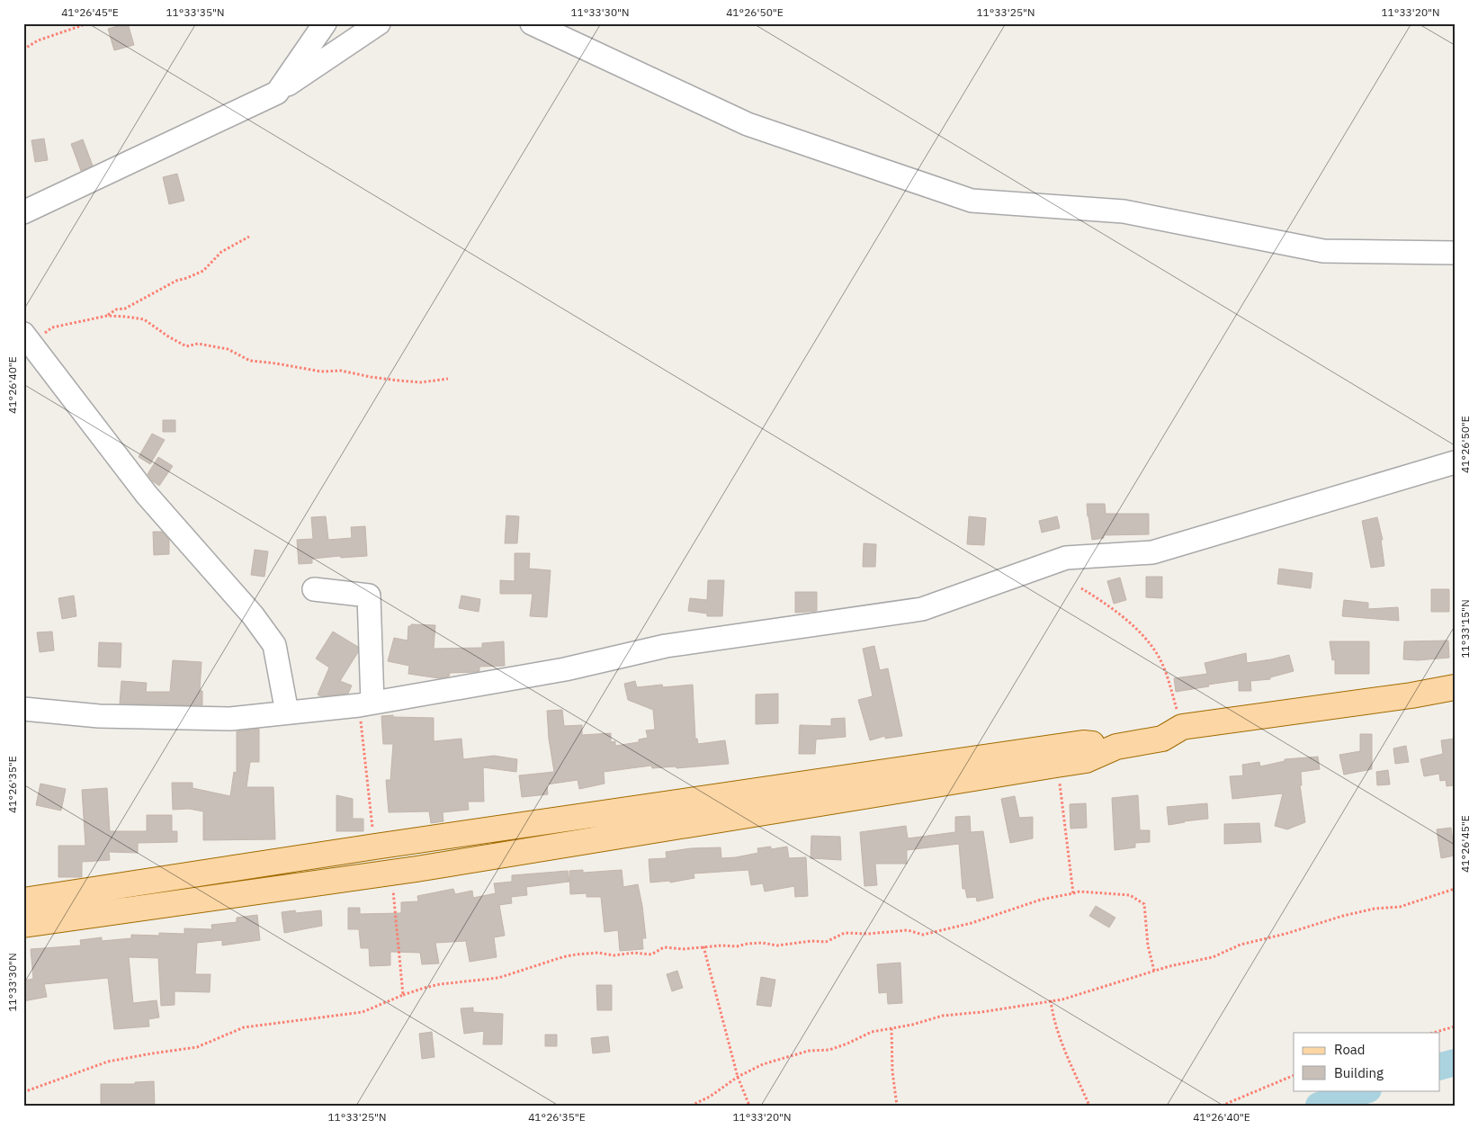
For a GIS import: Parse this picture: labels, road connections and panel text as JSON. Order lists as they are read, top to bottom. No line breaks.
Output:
{"legend":["Road","Building"],"coordinates":["41°26'45\"E","11°33'35\"N","11°33'30\"N","41°26'50\"E","11°33'25\"N","11°33'20\"N","41°26'40\"E","11°33'15\"N","41°26'35\"E"]}
